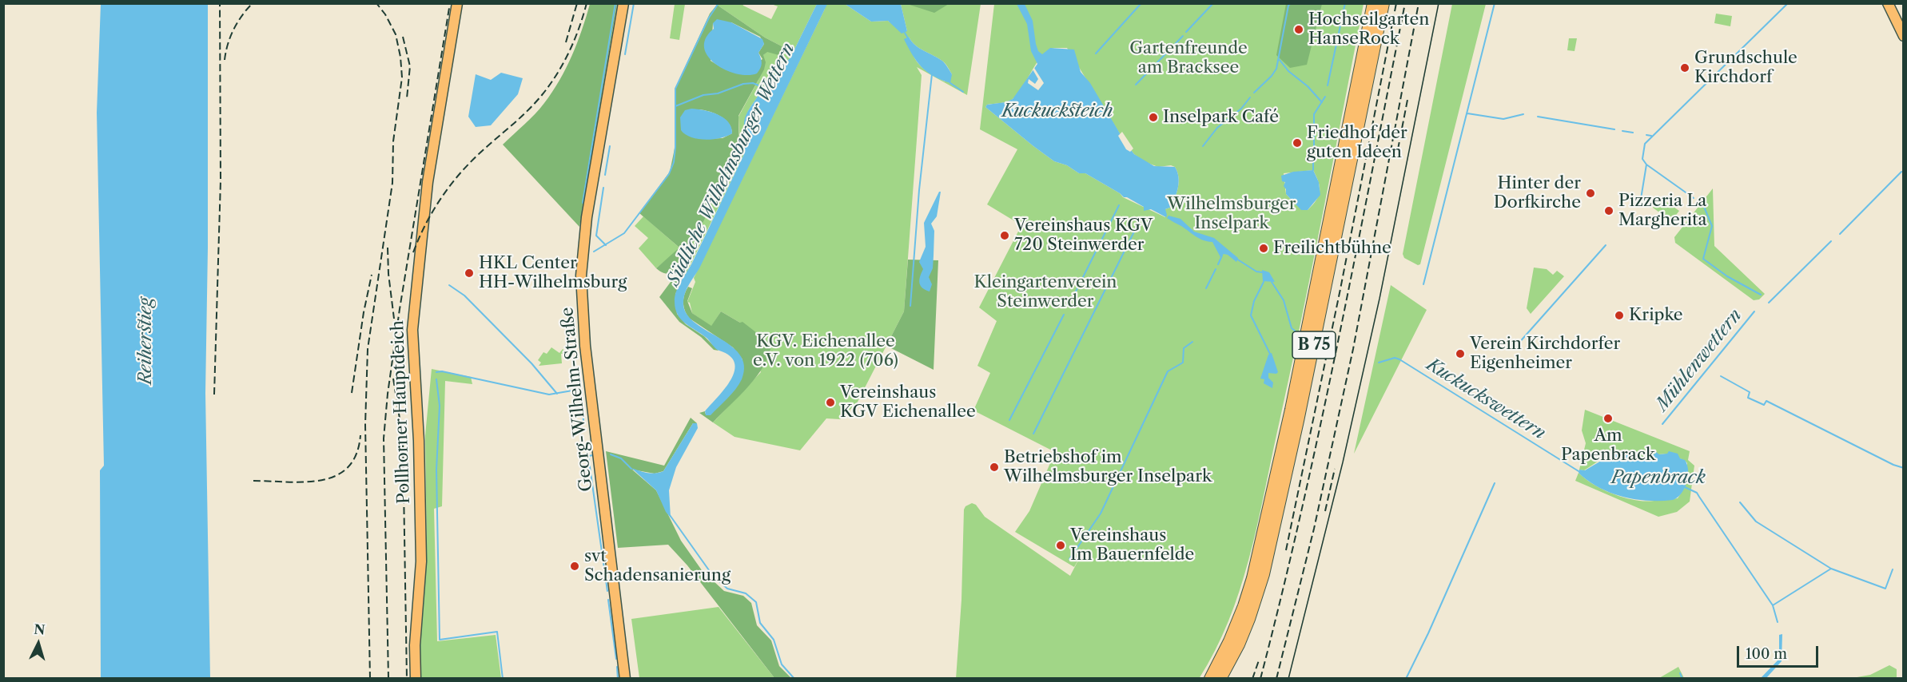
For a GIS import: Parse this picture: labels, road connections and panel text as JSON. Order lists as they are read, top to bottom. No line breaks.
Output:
{"streets":{"highway":["B 75"],"main road":["Georg-Wilhelm-Straße","Pollhorner Hauptdeich"]},"water":["Kuckucksteich","Südliche Wilhelmsburger Wettern","Reiherstieg","Mühlenwettern","Kuckuckswettern","Papenbrack"],"parks":["Gartenfreunde am Bracksee","Wilhelmsburger Inselpark","Kleingartenverein Steinwerder","KGV. Eichenallee e.V. von 1922 (706)"],"places":["Hochseilgarten HanseRock","Grundschule Kirchdorf","Inselpark Café","Friedhof der guten Ideen","Hinter der Dorfkirche","Pizzeria La Margherita","Vereinshaus KGV 720 Steinwerder","Freilichtbühne","HKL Center HH-Wilhelmsburg","Kripke","Verein Kirchdorfer Eigenheimer","Vereinshaus KGV Eichenallee","Am Papenbrack","Betriebshof im Wilhelmsburger Inselpark","Vereinshaus Im Bauernfelde","svt Schadensanierung"],"scale_bar":"100 m","north":"top"}
